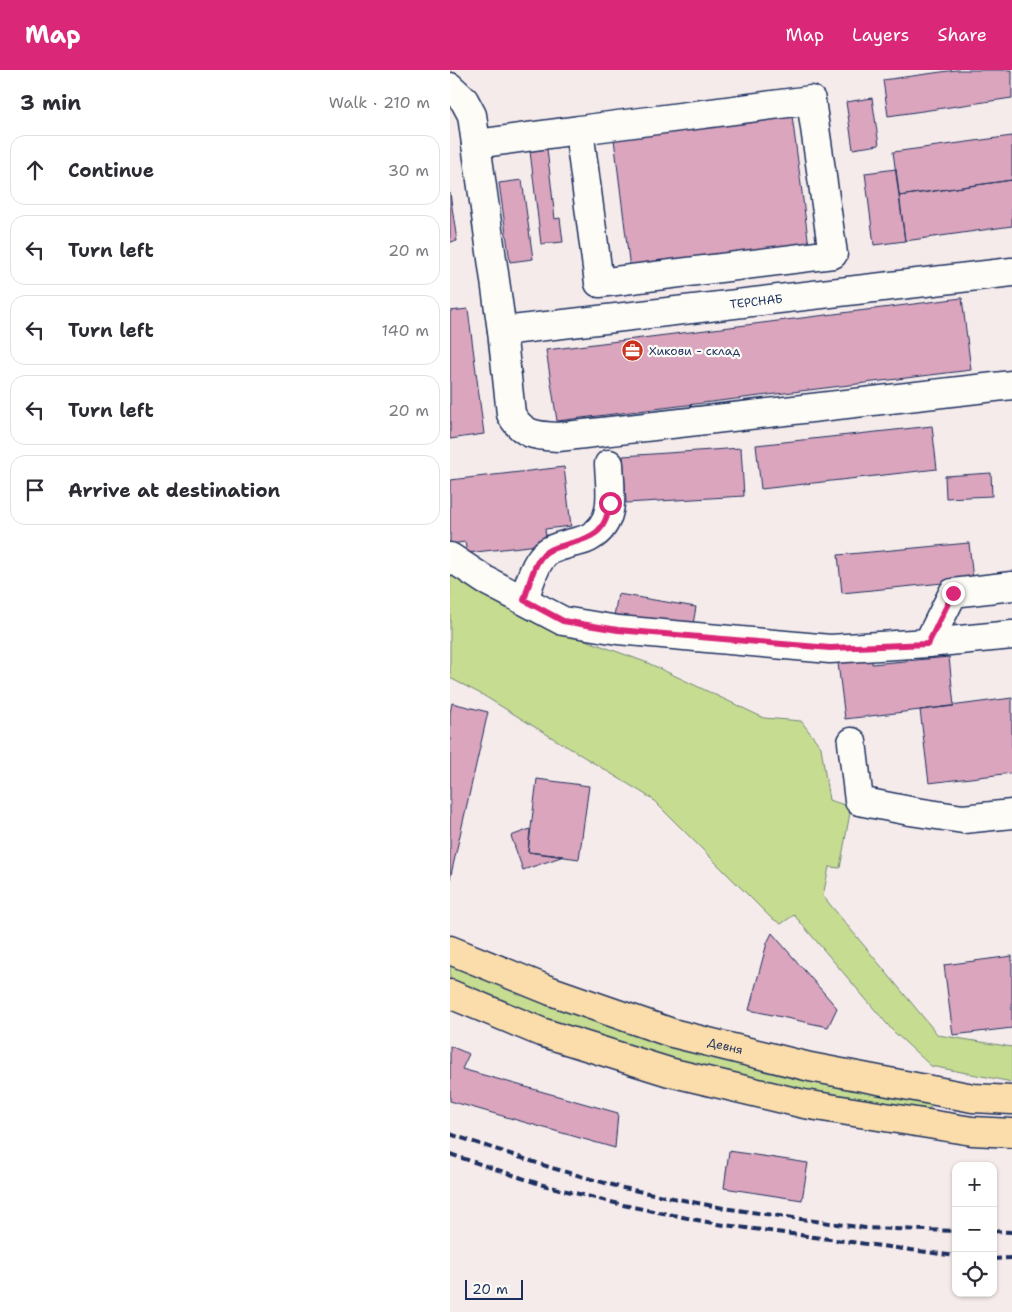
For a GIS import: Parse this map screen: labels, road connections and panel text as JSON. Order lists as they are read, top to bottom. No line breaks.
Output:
{"streets":{"main road":["Девня"],"lane":["ТЕРСНАБ"]},"places":{"office":["Хикови - склад"]},"scale_bar":"20 m","page":{"header":"Map","nav":["Map","Layers","Share"],"heading":["3 min","Walk · 210 m"],"list":[["Continue","30 m"],["Turn left","20 m"],["Turn left","140 m"],["Turn left","20 m"],"Arrive at destination"],"map_buttons":["+","−"],"scale":"20 m"}}
